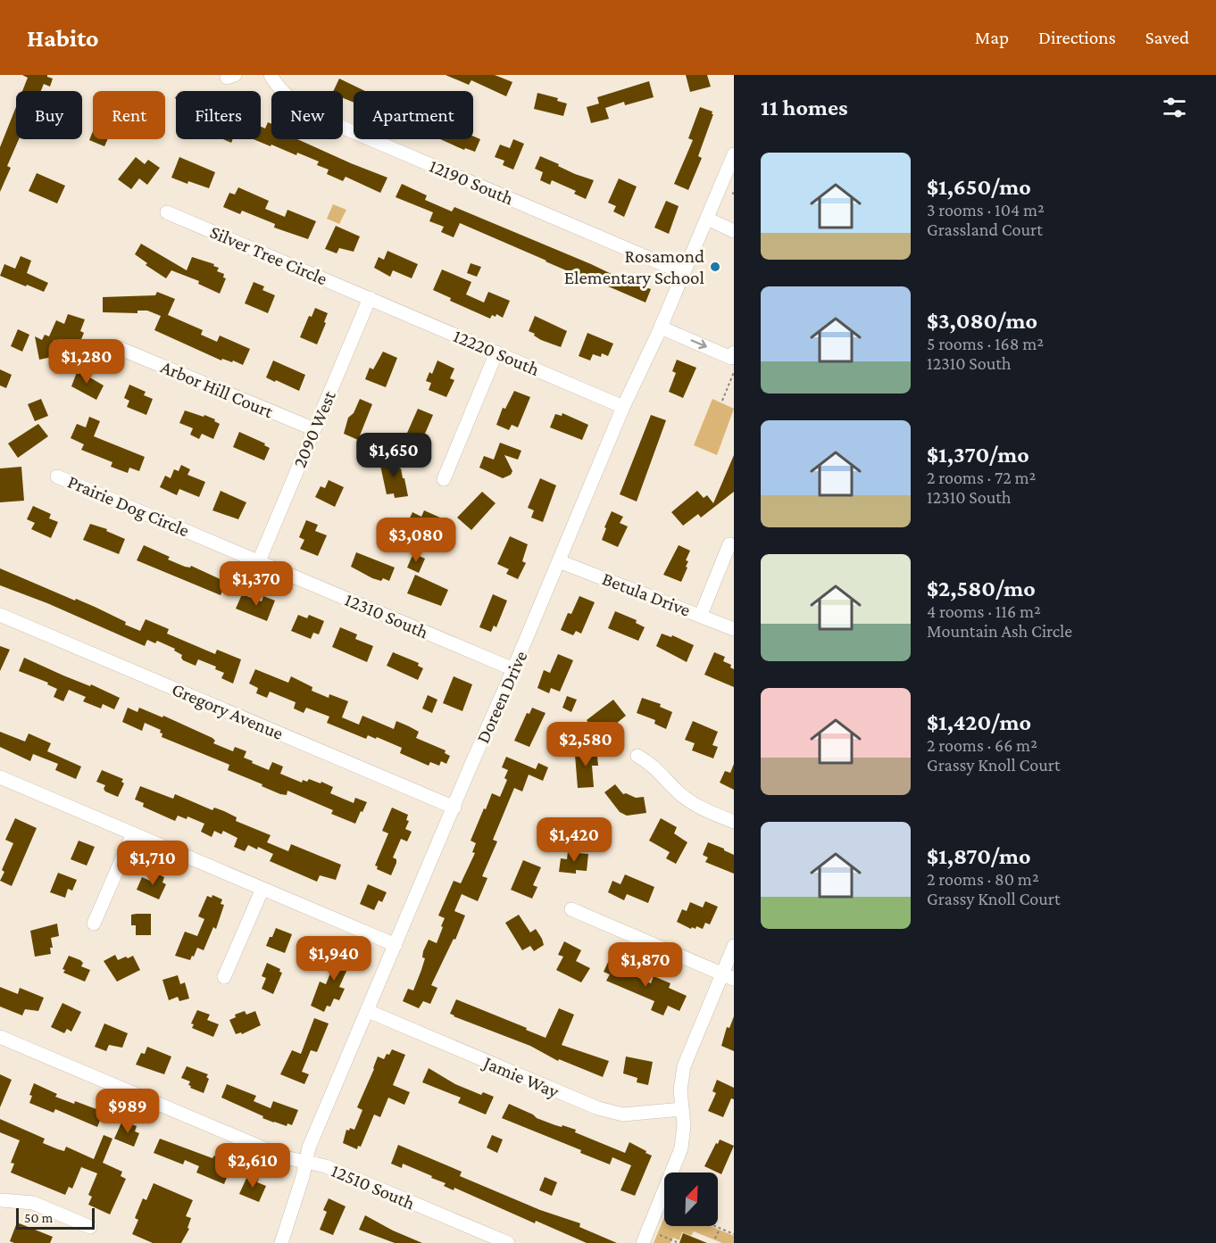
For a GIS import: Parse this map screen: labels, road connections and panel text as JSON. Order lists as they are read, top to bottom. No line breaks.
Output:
{"streets":{"street":["12190 South","Silver Tree Circle","12220 South","Arbor Hill Court","2090 West","Prairie Dog Circle","Betula Drive","12310 South","Doreen Drive","Gregory Avenue","Jamie Way","12510 South"]},"crossings":[["12190 South","Doreen Drive"],["Silver Tree Circle","12220 South"],["Silver Tree Circle","2090 West"],["12220 South","2090 West"],["12220 South","Doreen Drive"],["Arbor Hill Court","2090 West"],["2090 West","Prairie Dog Circle"],["2090 West","12310 South"],["Prairie Dog Circle","12310 South"],["Betula Drive","Doreen Drive"],["12310 South","Doreen Drive"],["Doreen Drive","Gregory Avenue"],["Doreen Drive","Jamie Way"],["Doreen Drive","12510 South"]],"places":["Rosamond Elementary School"],"scale_bar":"50 m","north":"top right","page":{"header":"Habito","nav":["Map","Directions","Saved"],"heading":"11 homes","chip":["Buy","Rent","Filters","New","Apartment"],"list":[{"name":"$1,650/mo","note":"3 rooms · 104 m² · Grassland Court"},{"name":"$3,080/mo","note":"5 rooms · 168 m² · 12310 South"},{"name":"$1,370/mo","note":"2 rooms · 72 m² · 12310 South"},{"name":"$2,580/mo","note":"4 rooms · 116 m² · Mountain Ash Circle"},{"name":"$1,420/mo","note":"2 rooms · 66 m² · Grassy Knoll Court"},{"name":"$1,870/mo","note":"2 rooms · 80 m² · Grassy Knoll Court"}],"price":["$1,280","$1,650","$3,080","$1,370","$2,580","$1,420","$1,710","$1,940","$1,870","$989","$2,610"],"scale":"50 m"}}
